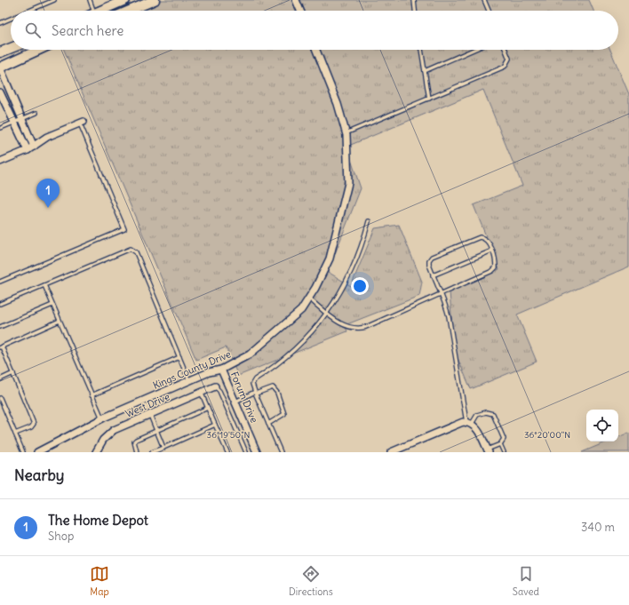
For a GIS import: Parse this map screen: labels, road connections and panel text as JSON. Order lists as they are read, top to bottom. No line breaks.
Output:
{"streets":{"street":["Kings County Drive","Forum Drive","West Drive"]},"crossings":[["Kings County Drive","Forum Drive"]],"page":{"search":"Search here","pins":"1","heading":"Nearby","list":[{"mark":"1","name":"The Home Depot","note":"Shop","value":"340 m"}],"nav":["Map","Directions","Saved"]},"coordinates":["36°19'50\"N","36°20'00\"N"]}
